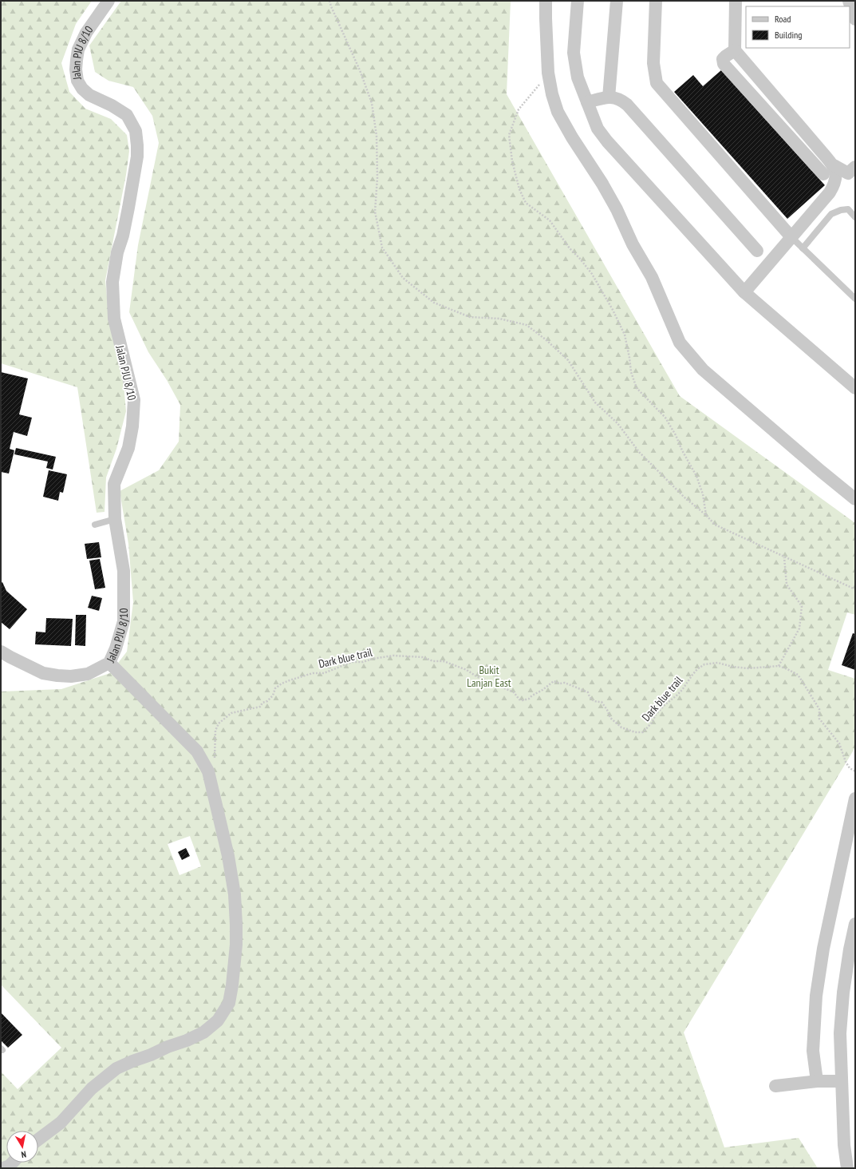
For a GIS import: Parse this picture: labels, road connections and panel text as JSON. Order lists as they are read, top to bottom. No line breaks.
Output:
{"streets":{"street":["Jalan PJU 8/10"],"path":["Dark blue trail"]},"parks":["Bukit Lanjan East"],"legend":["Road","Building"],"north":"bottom"}
